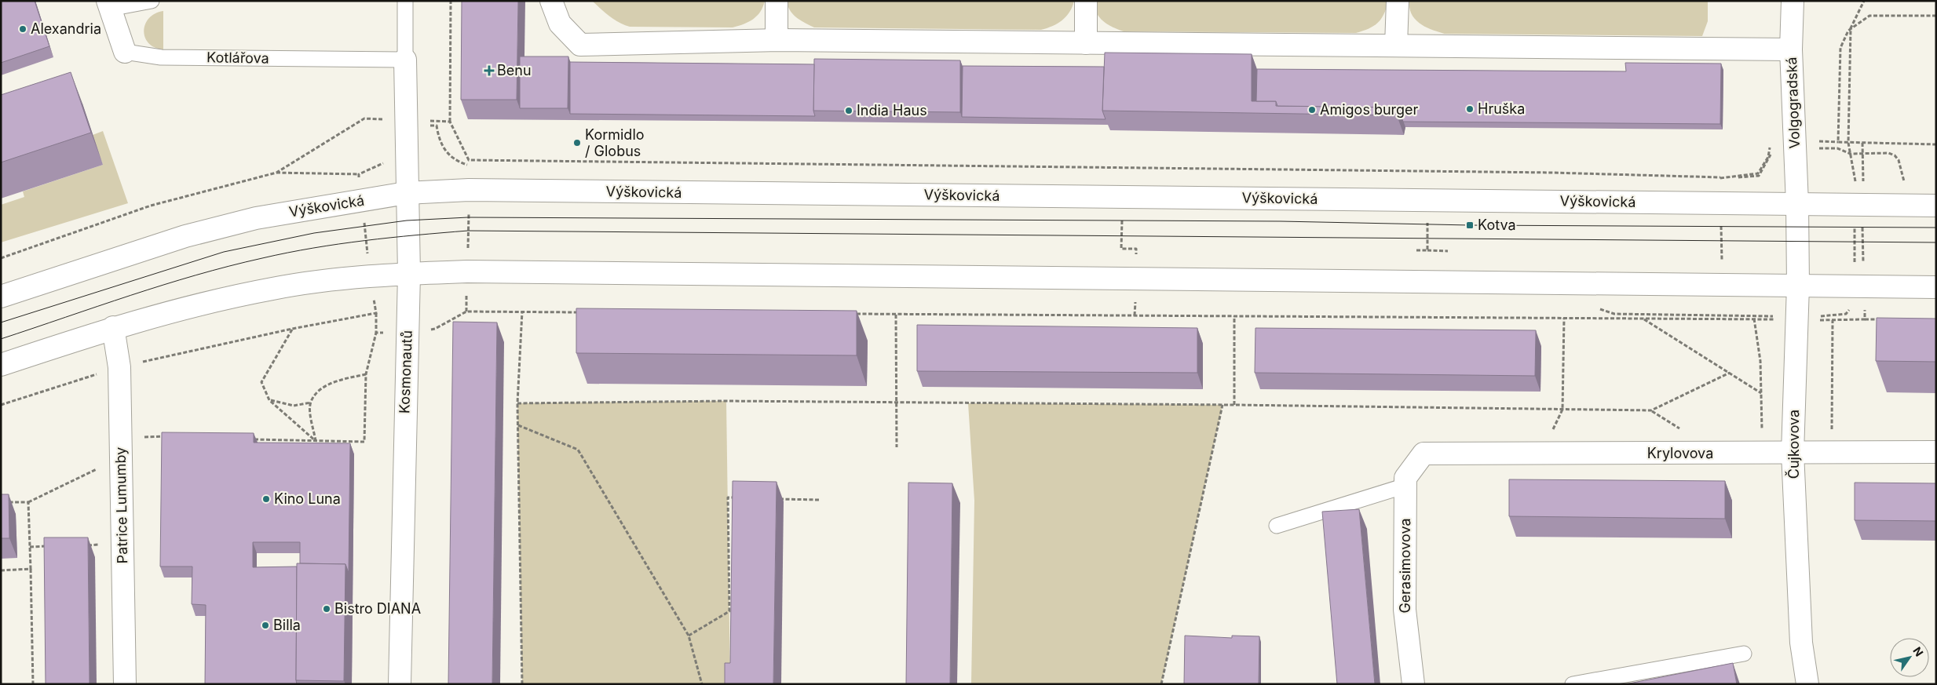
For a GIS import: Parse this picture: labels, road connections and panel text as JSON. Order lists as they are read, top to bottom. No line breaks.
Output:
{"streets":{"street":["Kotlářova","Volgogradská","Výškovická","Kosmonautů","Čujkovova","Krylovova","Patrice Lumumby","Gerasimovova"]},"crossings":[["Kotlářova","Kosmonautů"],["Volgogradská","Výškovická"],["Volgogradská","Čujkovova"],["Výškovická","Kosmonautů"],["Výškovická","Čujkovova"],["Čujkovova","Krylovova"],["Krylovova","Gerasimovova"]],"places":{"other":["Alexandria","Hruška","Amigos burger","India Haus","Kormidlo / Globus","Kino Luna","Bistro DIANA","Billa"],"health":["Benu"],"transit":["Kotva"]},"north":"top right"}
